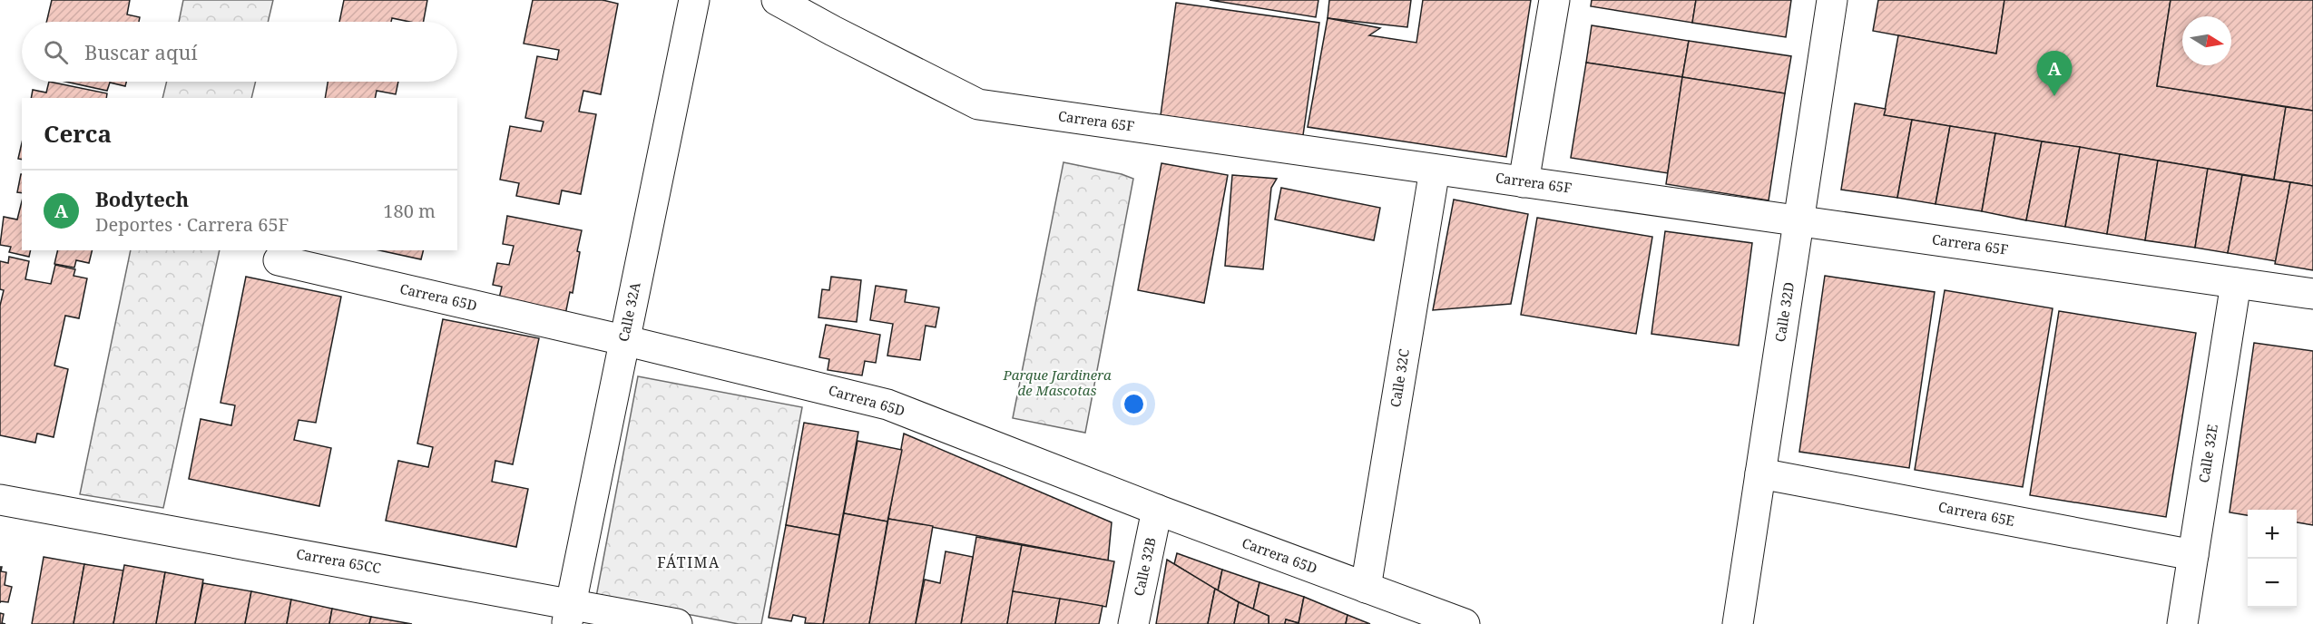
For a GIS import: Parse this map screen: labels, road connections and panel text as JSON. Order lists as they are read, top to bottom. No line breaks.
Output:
{"streets":{"street":["Carrera 65F","Carrera 65D","Calle 32A","Calle 32D","Calle 32C","Calle 32E","Carrera 65E","Carrera 65CC","Calle 32B"]},"crossings":[["Carrera 65F","Calle 32D"],["Carrera 65F","Calle 32C"],["Carrera 65F","Calle 32E"],["Carrera 65D","Calle 32A"],["Carrera 65D","Calle 32C"],["Carrera 65D","Calle 32B"],["Calle 32A","Carrera 65CC"],["Calle 32D","Carrera 65E"],["Calle 32E","Carrera 65E"]],"districts":["FÁTIMA"],"parks":["Parque Jardinera de Mascotas"],"north":"right","page":{"search":"Buscar aquí","pins":"A","heading":"Cerca","list":[{"mark":"A","name":"Bodytech","note":"Deportes · Carrera 65F","value":"180 m"}],"map_buttons":["+","−"]}}
